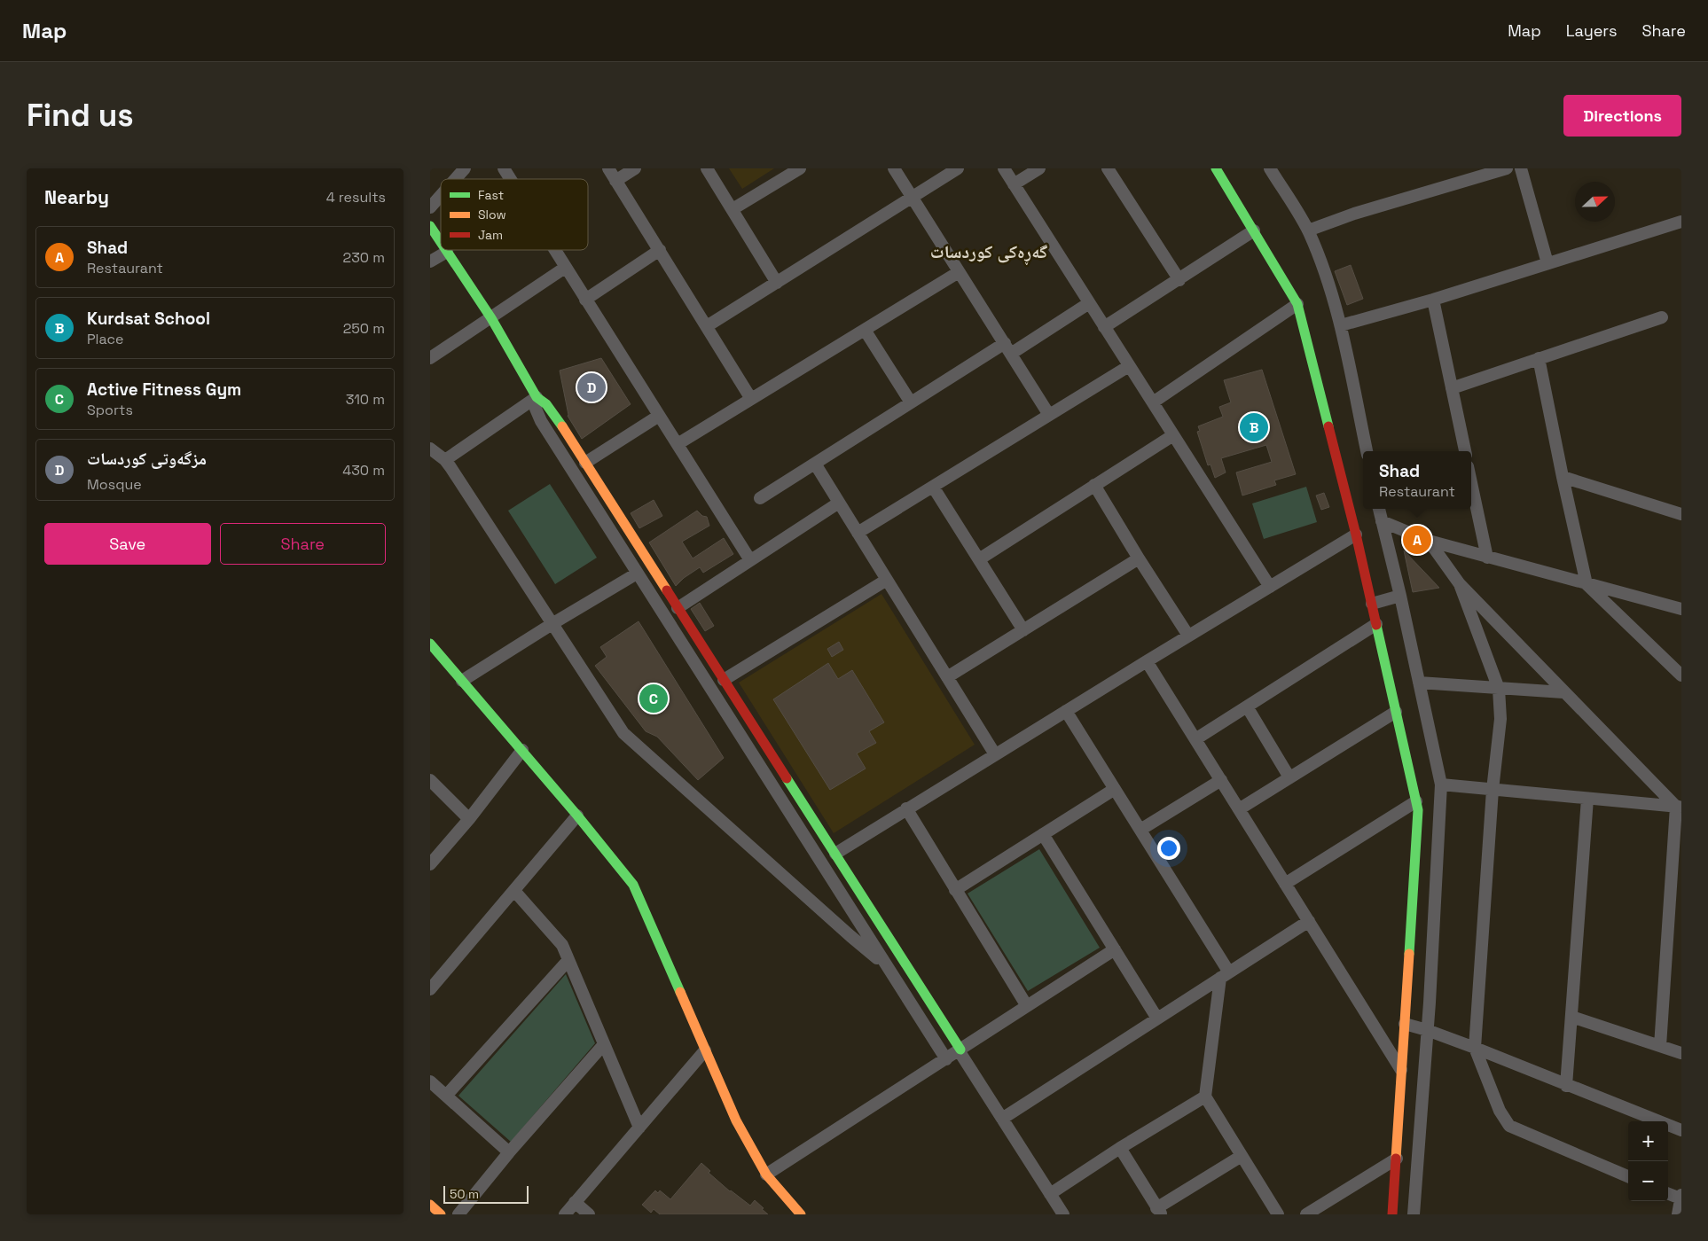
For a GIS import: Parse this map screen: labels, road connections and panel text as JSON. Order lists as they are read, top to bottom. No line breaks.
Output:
{"districts":["گەڕەکی کوردسات"],"legend":["Fast","Slow","Jam"],"scale_bar":"50 m","north":"right","page":{"header":"Map","nav":["Map","Layers","Share"],"buttons":["Directions",["Save","Share"]],"title":"Find us","heading":["Nearby","4 results"],"list":[{"mark":"A","name":"Shad","note":"Restaurant","value":"230 m"},{"mark":"B","name":"Kurdsat School","note":"Place","value":"250 m"},{"mark":"C","name":"Active Fitness Gym","note":"Sports","value":"310 m"},{"mark":"D","name":"مزگەوتی كوردسات","note":"Mosque","value":"430 m"}],"pins":["D","B","A","C"],"popup":["Shad","Restaurant"],"map_buttons":["+","−"],"scale":"50 m"}}
